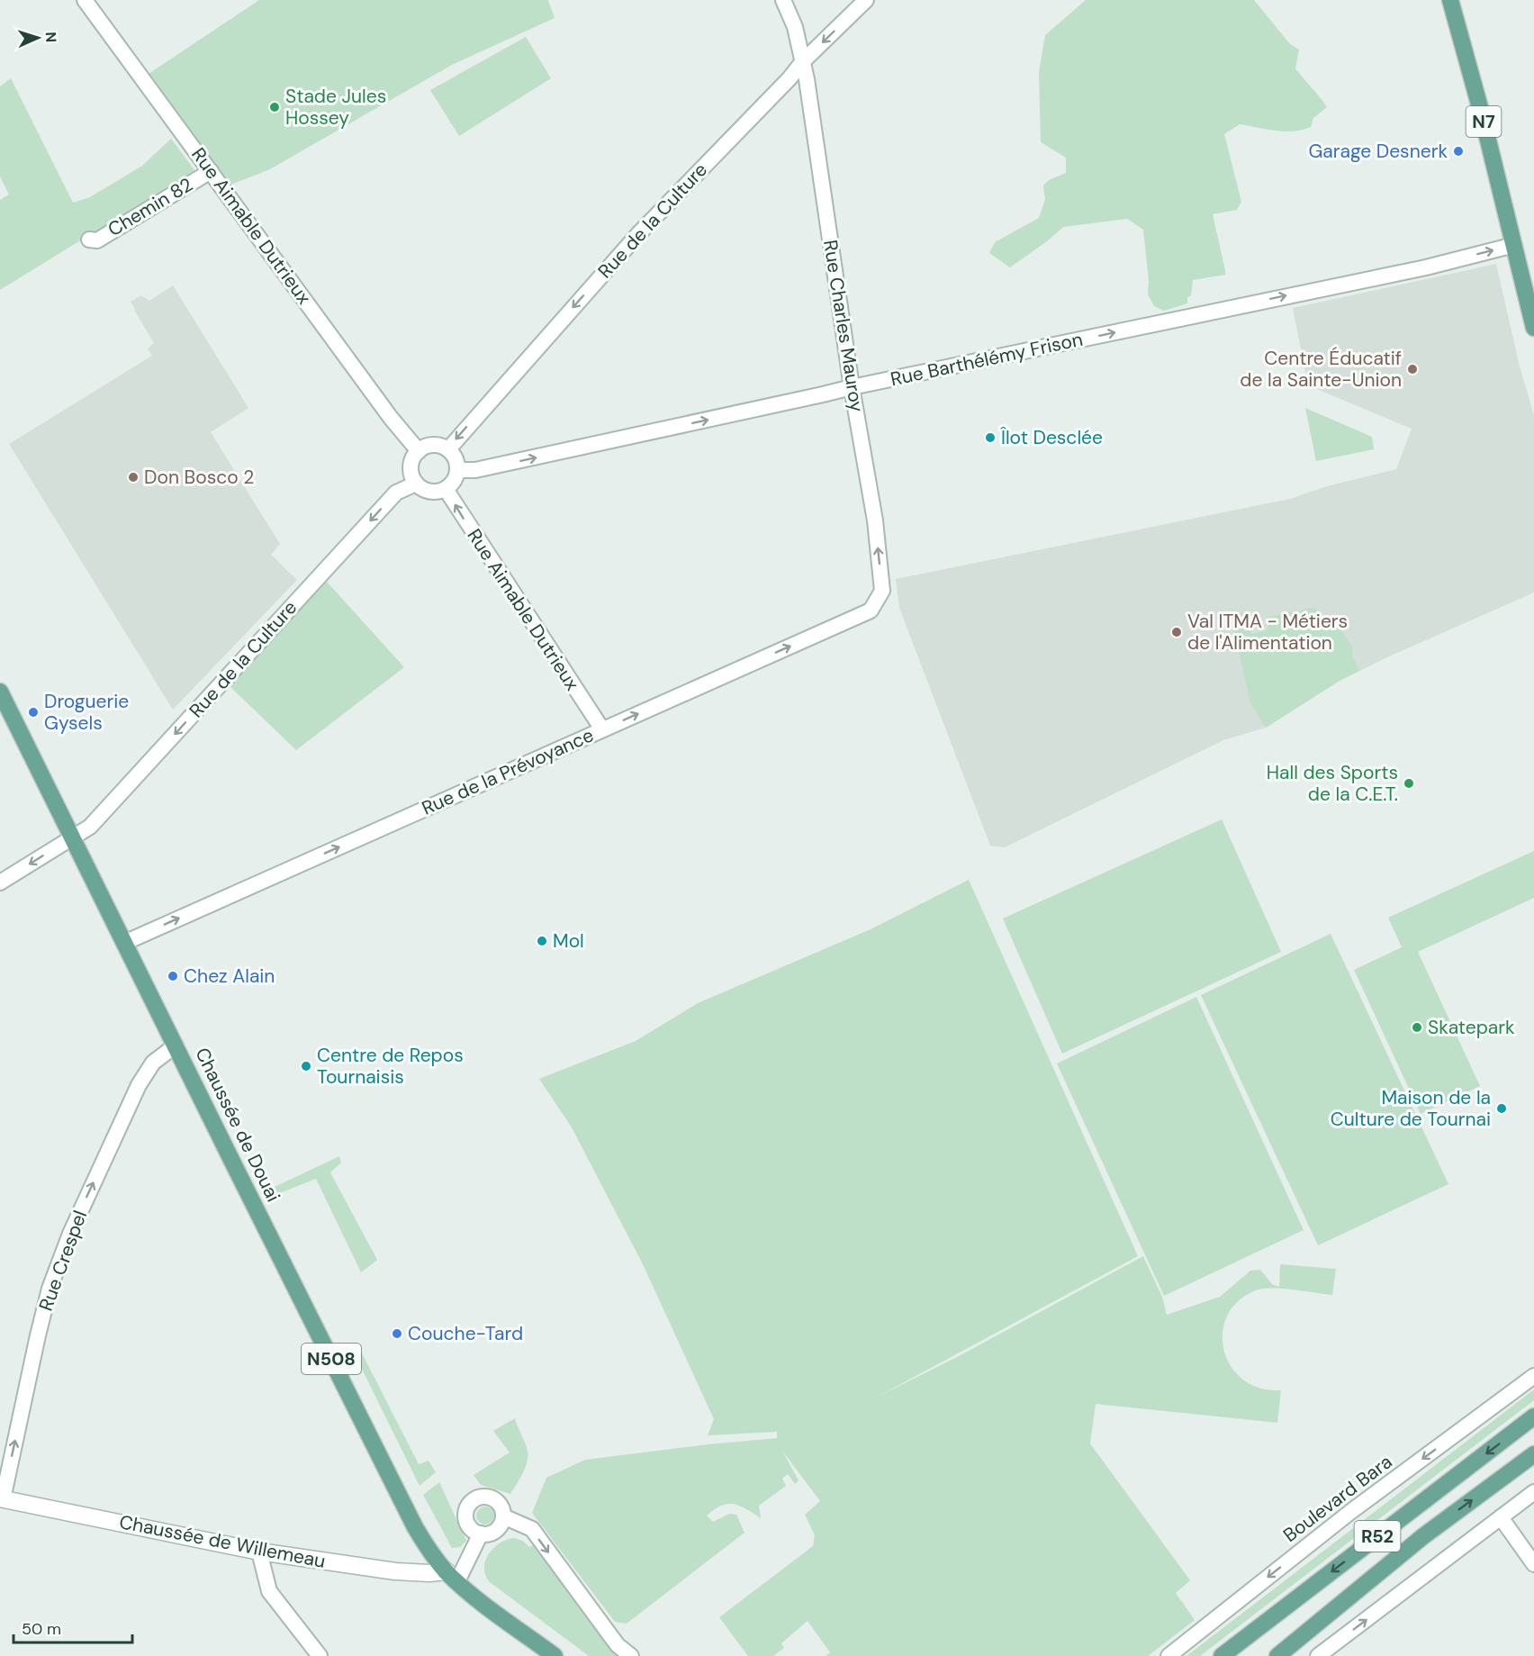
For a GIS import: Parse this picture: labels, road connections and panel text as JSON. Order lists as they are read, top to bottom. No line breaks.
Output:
{"streets":{"main road":["N7","Chaussée de Douai","N508","R52"],"street":["Chemin 82","Rue de la Culture","Rue Aimable Dutrieux","Rue Charles Mauroy","Rue Barthélémy Frison","Rue de la Prévoyance","Rue Crespel","Boulevard Bara","Chaussée de Willemeau"]},"crossings":[["N7","Rue Barthélémy Frison"],["Chemin 82","Rue Aimable Dutrieux"],["Rue de la Culture","Rue Aimable Dutrieux"],["Rue de la Culture","Rue Charles Mauroy"],["Rue de la Culture","Rue Barthélémy Frison"],["Rue de la Culture","Chaussée de Douai"],["Rue Aimable Dutrieux","Rue Barthélémy Frison"],["Rue Aimable Dutrieux","Rue de la Prévoyance"],["Rue Charles Mauroy","Rue Barthélémy Frison"],["Rue Charles Mauroy","Rue de la Prévoyance"],["Rue de la Prévoyance","Chaussée de Douai"],["Chaussée de Douai","Rue Crespel"],["Chaussée de Douai","N508"],["Chaussée de Douai","Chaussée de Willemeau"],["Rue Crespel","Chaussée de Willemeau"],["N508","Chaussée de Willemeau"]],"one_way":["Rue de la Culture","Rue Barthélémy Frison","Rue de la Prévoyance","Rue Crespel"],"places":["Stade Jules Hossey","Garage Desnerk","Centre Éducatif de la Sainte-Union","Îlot Desclée","Don Bosco 2","Val ITMA - Métiers de l'Alimentation","Droguerie Gysels","Hall des Sports de la C.E.T.","Mol","Chez Alain","Skatepark","Centre de Repos Tournaisis","Maison de la Culture de Tournai","Couche-Tard"],"scale_bar":"50 m","north":"right"}
